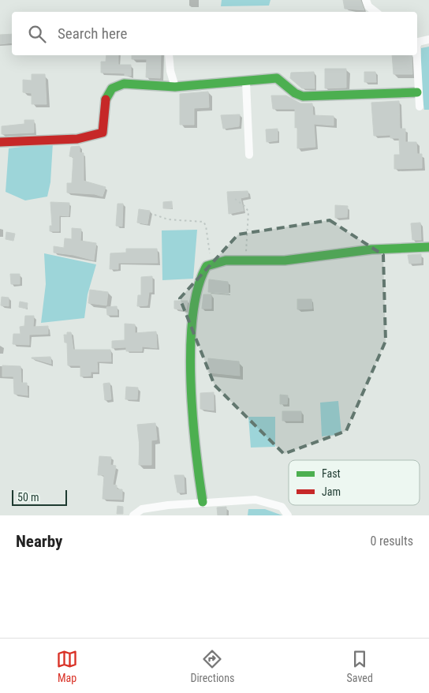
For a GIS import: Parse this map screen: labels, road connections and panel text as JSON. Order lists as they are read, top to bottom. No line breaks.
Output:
{"legend":["Fast","Jam"],"scale_bar":"50 m","page":{"search":"Search here","scale":"50 m","heading":["Nearby","0 results"],"nav":["Map","Directions","Saved"]}}
